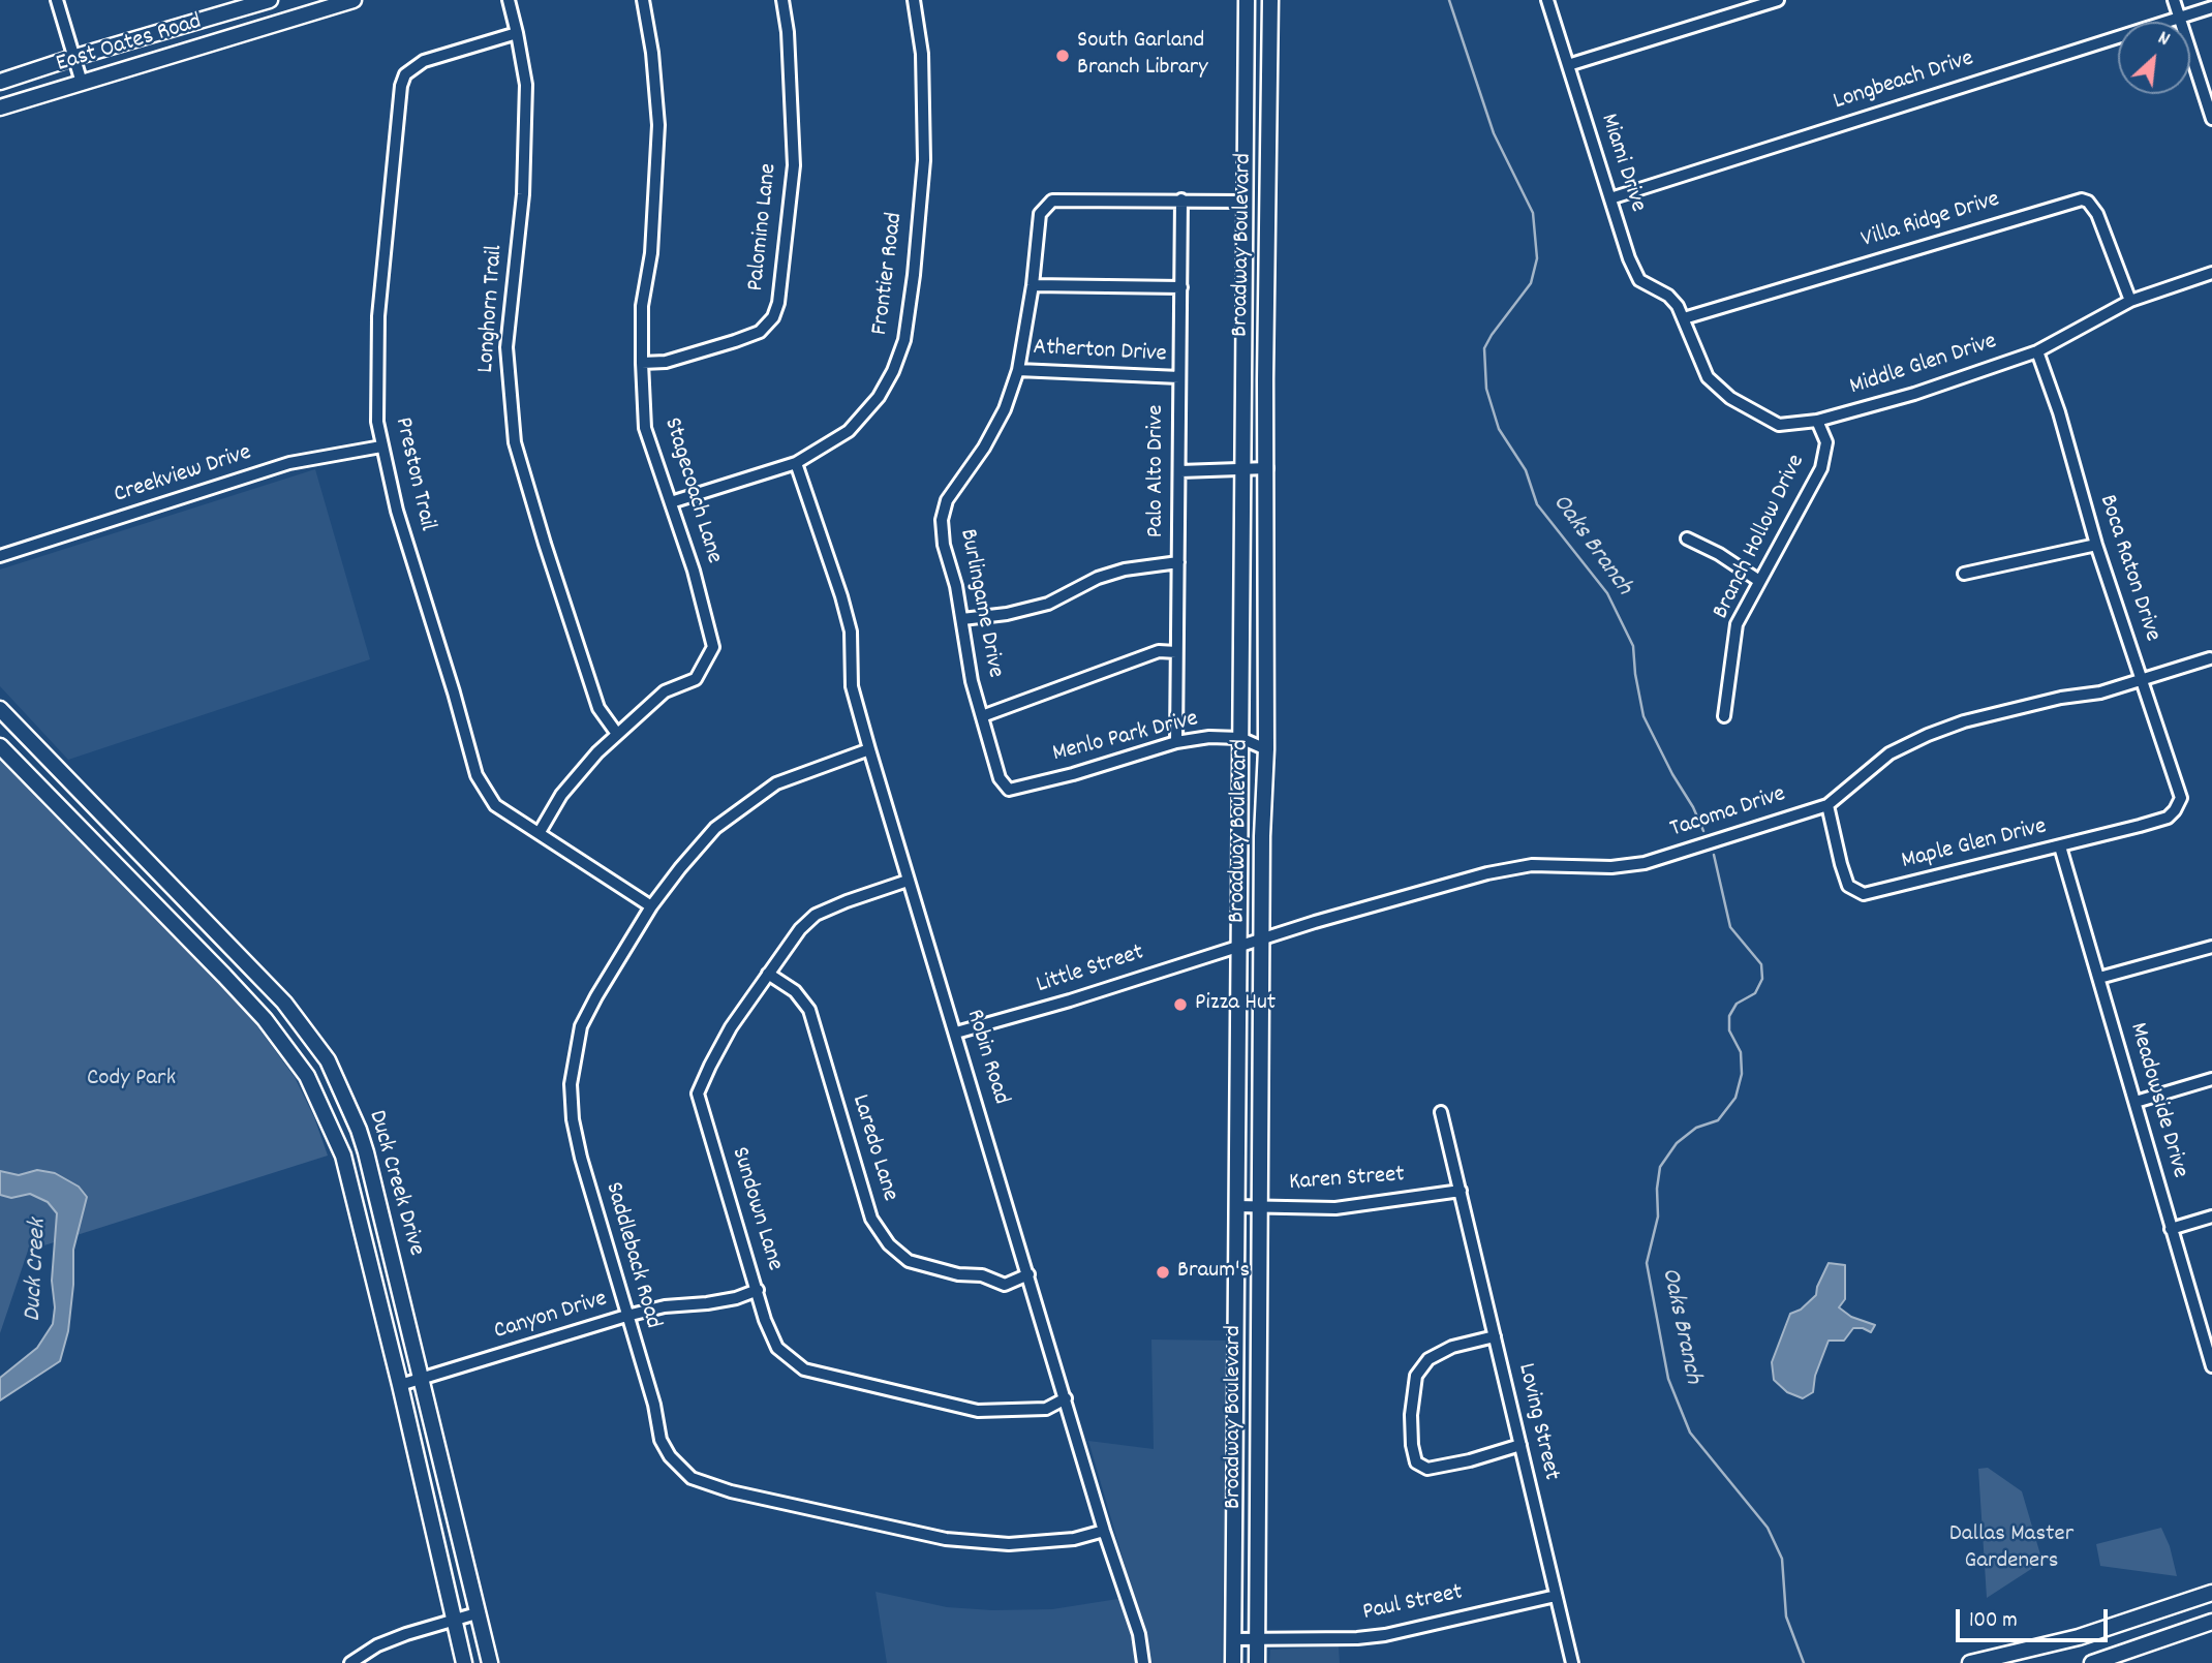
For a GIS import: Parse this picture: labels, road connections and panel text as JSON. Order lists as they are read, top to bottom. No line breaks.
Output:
{"streets":{"main road":["East Oates Road","Broadway Boulevard","Duck Creek Drive"],"street":["Longbeach Drive","Miami Drive","Villa Ridge Drive","Palomino Lane","Frontier Road","Longhorn Trail","Atherton Drive","Middle Glen Drive","Palo Alto Drive","Preston Trail","Creekview Drive","Stagecoach Lane","Branch Hollow Drive","Boca Raton Drive","Burlingame Drive","Menlo Park Drive","Tacoma Drive","Maple Glen Drive","Little Street","Robin Road","Meadowside Drive","Laredo Lane","Karen Street","Sundown Lane","Saddleback Road","Canyon Drive","Loving Street","Paul Street"]},"crossings":[["Longbeach Drive","Miami Drive"],["Miami Drive","Villa Ridge Drive"],["Miami Drive","Middle Glen Drive"],["Villa Ridge Drive","Middle Glen Drive"],["Palomino Lane","Stagecoach Lane"],["Broadway Boulevard","Menlo Park Drive"],["Broadway Boulevard","Tacoma Drive"],["Broadway Boulevard","Little Street"],["Broadway Boulevard","Karen Street"],["Broadway Boulevard","Paul Street"],["Frontier Road","Stagecoach Lane"],["Frontier Road","Robin Road"],["Longhorn Trail","Preston Trail"],["Longhorn Trail","Stagecoach Lane"],["Atherton Drive","Palo Alto Drive"],["Atherton Drive","Burlingame Drive"],["Middle Glen Drive","Branch Hollow Drive"],["Middle Glen Drive","Boca Raton Drive"],["Palo Alto Drive","Burlingame Drive"],["Palo Alto Drive","Menlo Park Drive"],["Preston Trail","Creekview Drive"],["Preston Trail","Stagecoach Lane"],["Preston Trail","Saddleback Road"],["Boca Raton Drive","Tacoma Drive"],["Boca Raton Drive","Maple Glen Drive"],["Burlingame Drive","Menlo Park Drive"],["Tacoma Drive","Maple Glen Drive"],["Tacoma Drive","Little Street"],["Maple Glen Drive","Meadowside Drive"],["Little Street","Robin Road"],["Robin Road","Laredo Lane"],["Robin Road","Sundown Lane"],["Robin Road","Saddleback Road"],["Laredo Lane","Sundown Lane"],["Karen Street","Loving Street"],["Duck Creek Drive","Canyon Drive"],["Sundown Lane","Canyon Drive"],["Saddleback Road","Canyon Drive"],["Loving Street","Paul Street"]],"water":["Oaks Branch","Duck Creek"],"parks":["Cody Park","Dallas Master Gardeners"],"places":["South Garland Branch Library","Pizza Hut","Braum's"],"scale_bar":"100 m","north":"top right"}
